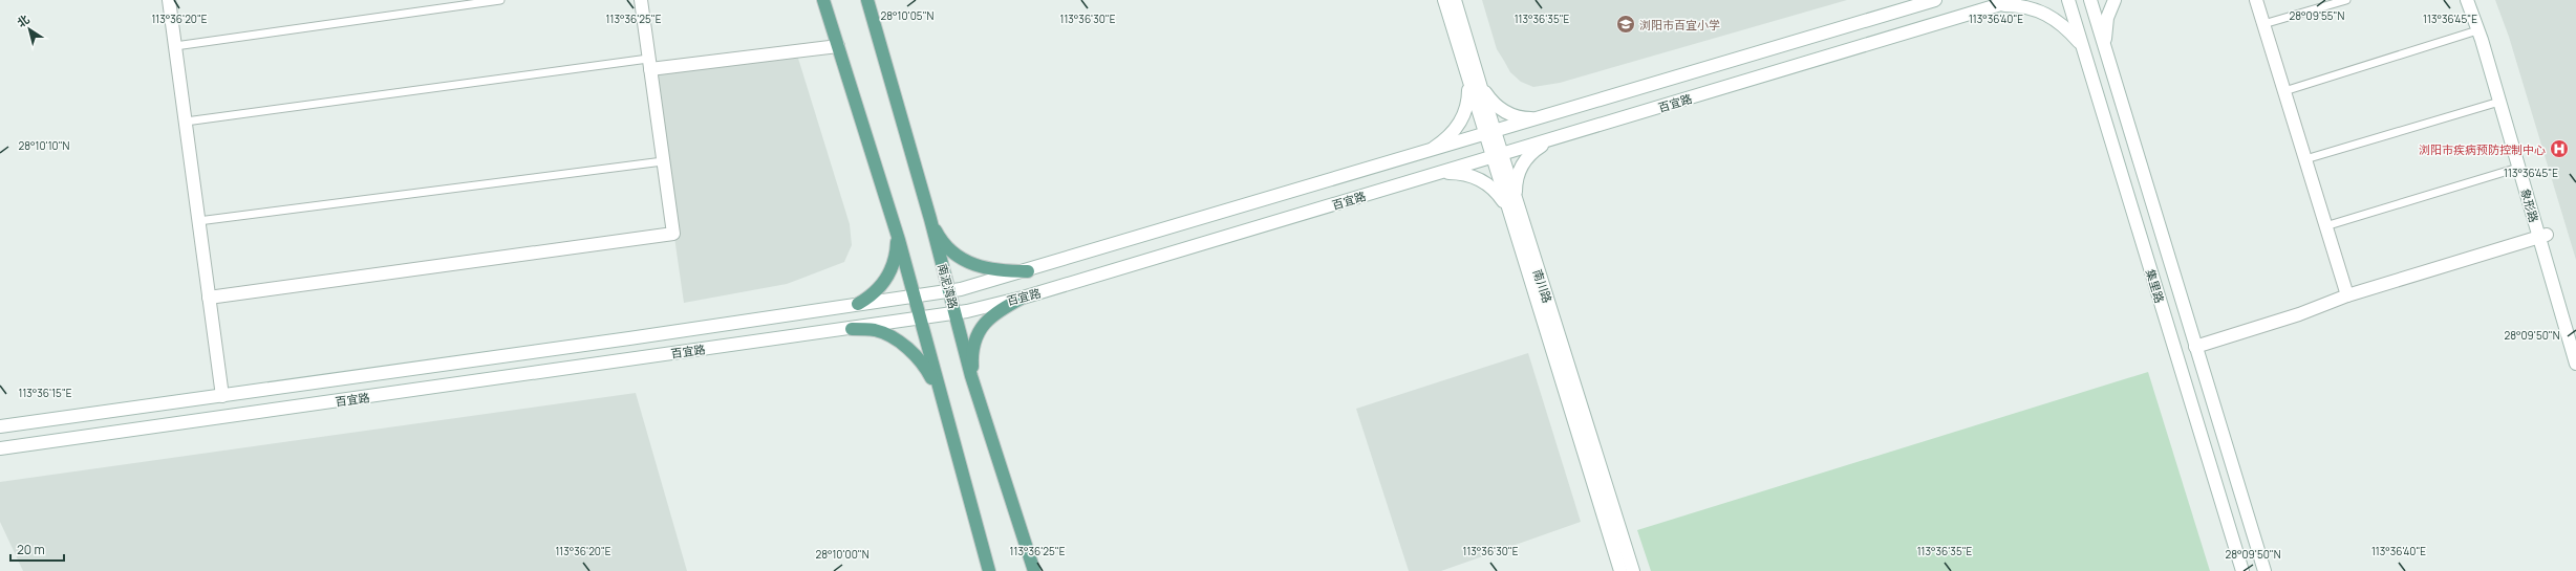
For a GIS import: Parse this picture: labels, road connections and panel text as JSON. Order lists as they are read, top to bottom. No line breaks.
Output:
{"streets":{"main road":["南泥湾路"],"street":["百宜路","象形路","南川路","集里路"]},"crossings":[["百宜路","南泥湾路"],["百宜路","南川路"]],"places":{"school or university":["浏阳市百宜小学"],"hospital":["浏阳市疾病预防控制中心"]},"scale_bar":"20 m","north":"top left","coordinates":["28°10'05\"N","28°09'55\"N","113°36'20\"E","113°36'25\"E","113°36'30\"E","113°36'35\"E","113°36'40\"E","113°36'45\"E","28°10'10\"N","28°09'50\"N","113°36'15\"E","28°10'00\"N"]}
